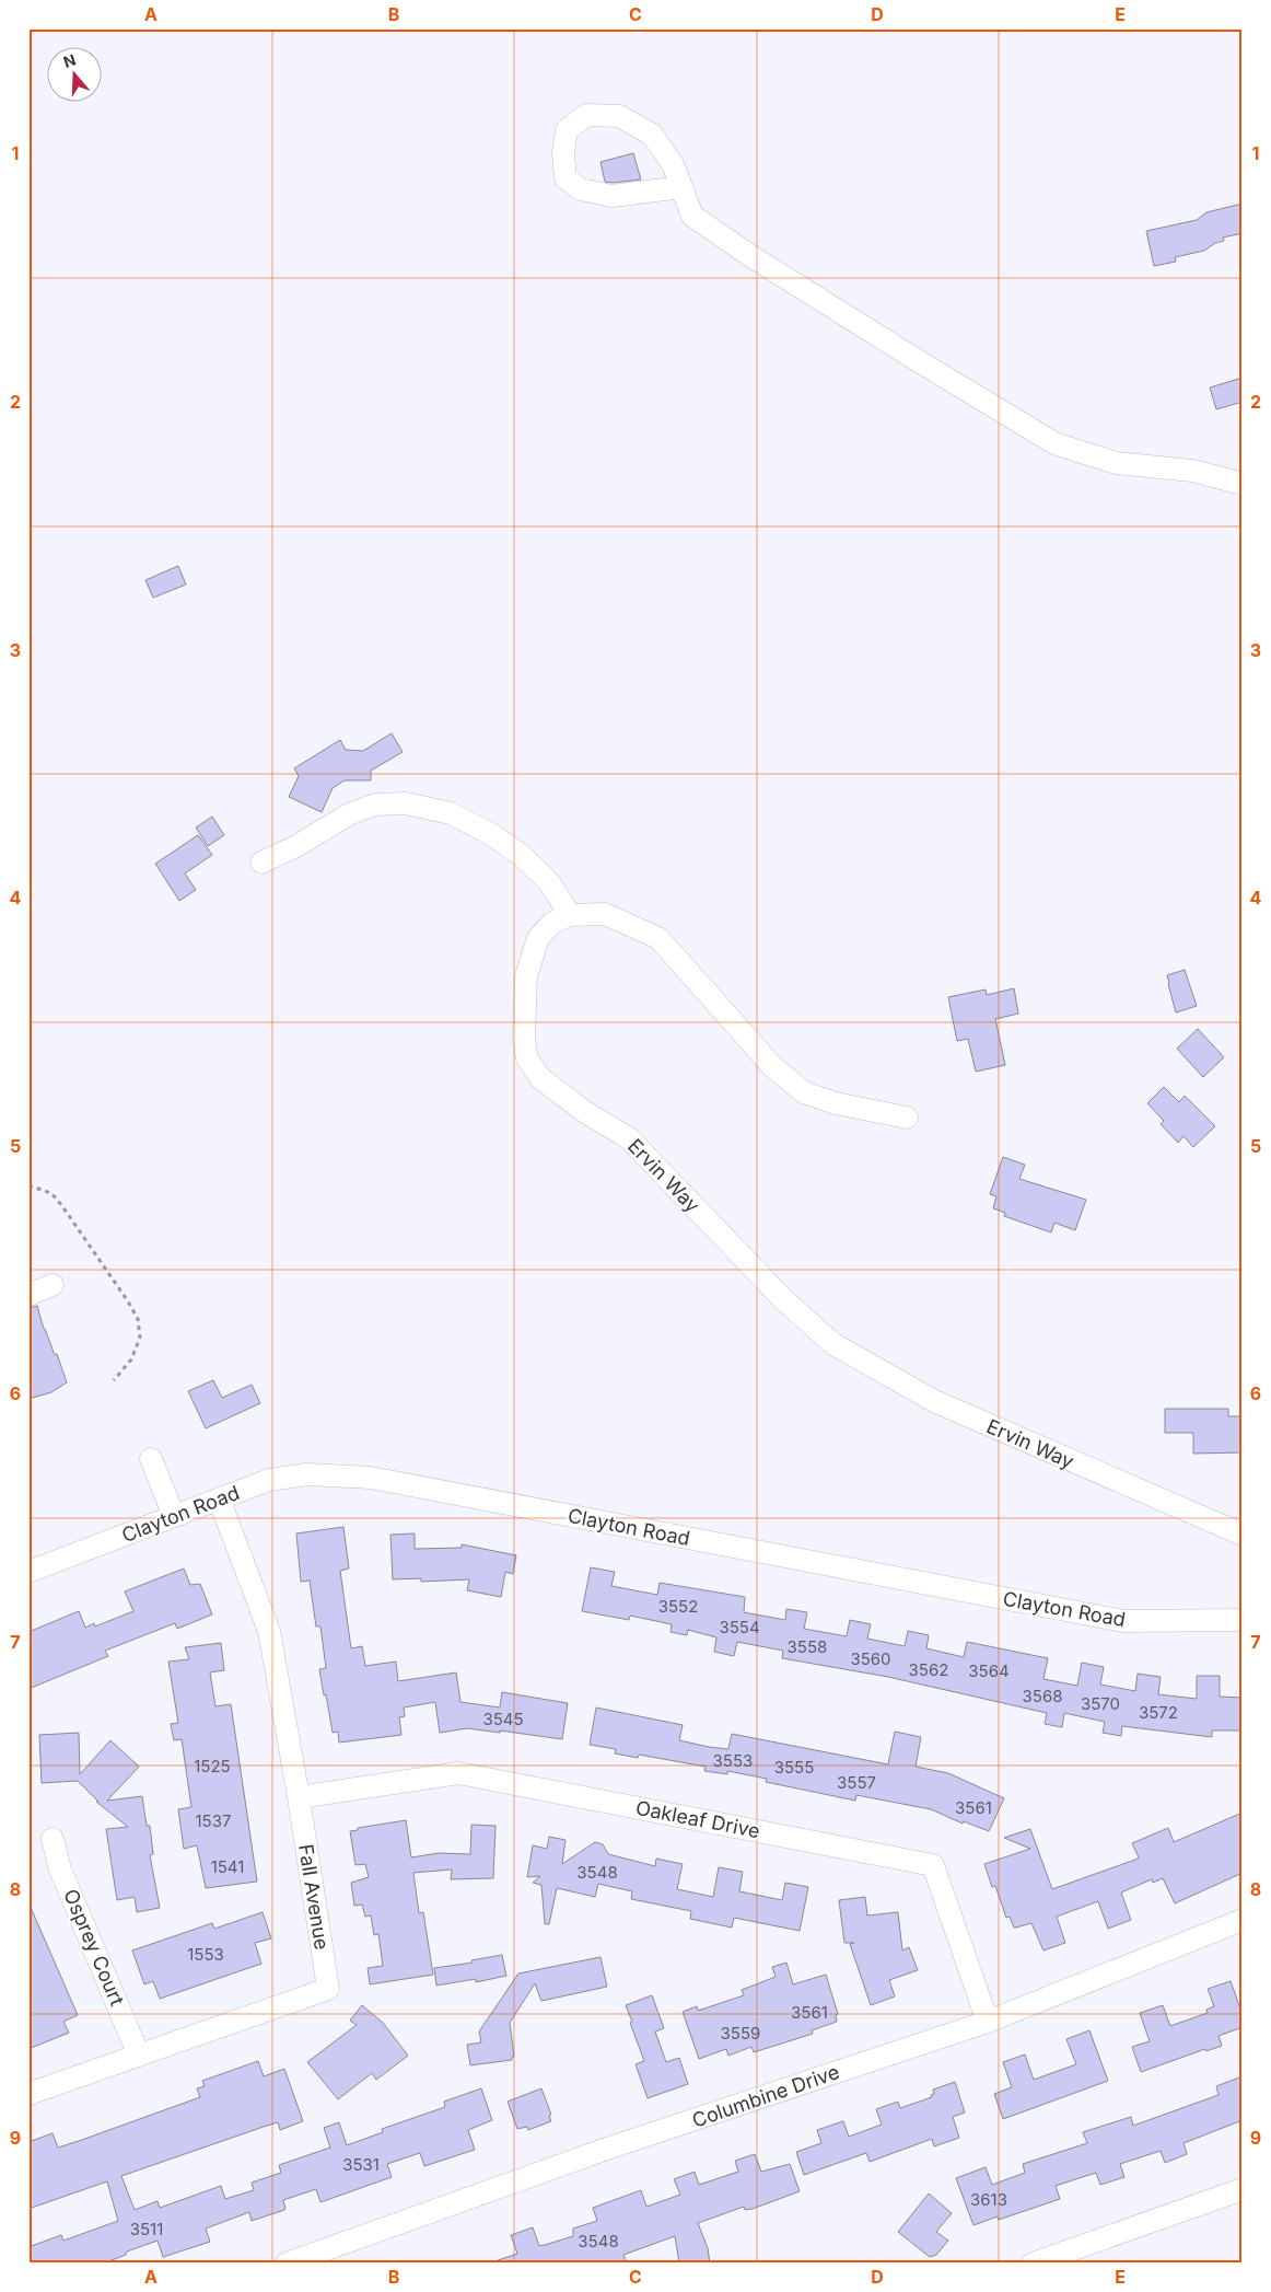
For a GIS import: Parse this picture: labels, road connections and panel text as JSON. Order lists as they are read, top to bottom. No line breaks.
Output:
{"streets":{"street":["Ervin Way","Clayton Road","Oakleaf Drive","Fall Avenue","Osprey Court","Columbine Drive"]},"crossings":[["Clayton Road","Fall Avenue"],["Oakleaf Drive","Fall Avenue"],["Oakleaf Drive","Columbine Drive"],["Fall Avenue","Osprey Court"]],"house_numbers":["3552","3554","3558","3560","3562","3564","3568","3570","3572","3545","3553","1525","3555","3557","3561","1537","1541","3548","1553","3561","3559","3531","3613","3511","3548"],"north":"top","grid":{"columns":["A","B","C","D","E"],"rows":["1","2","3","4","5","6","7","8","9"]}}
